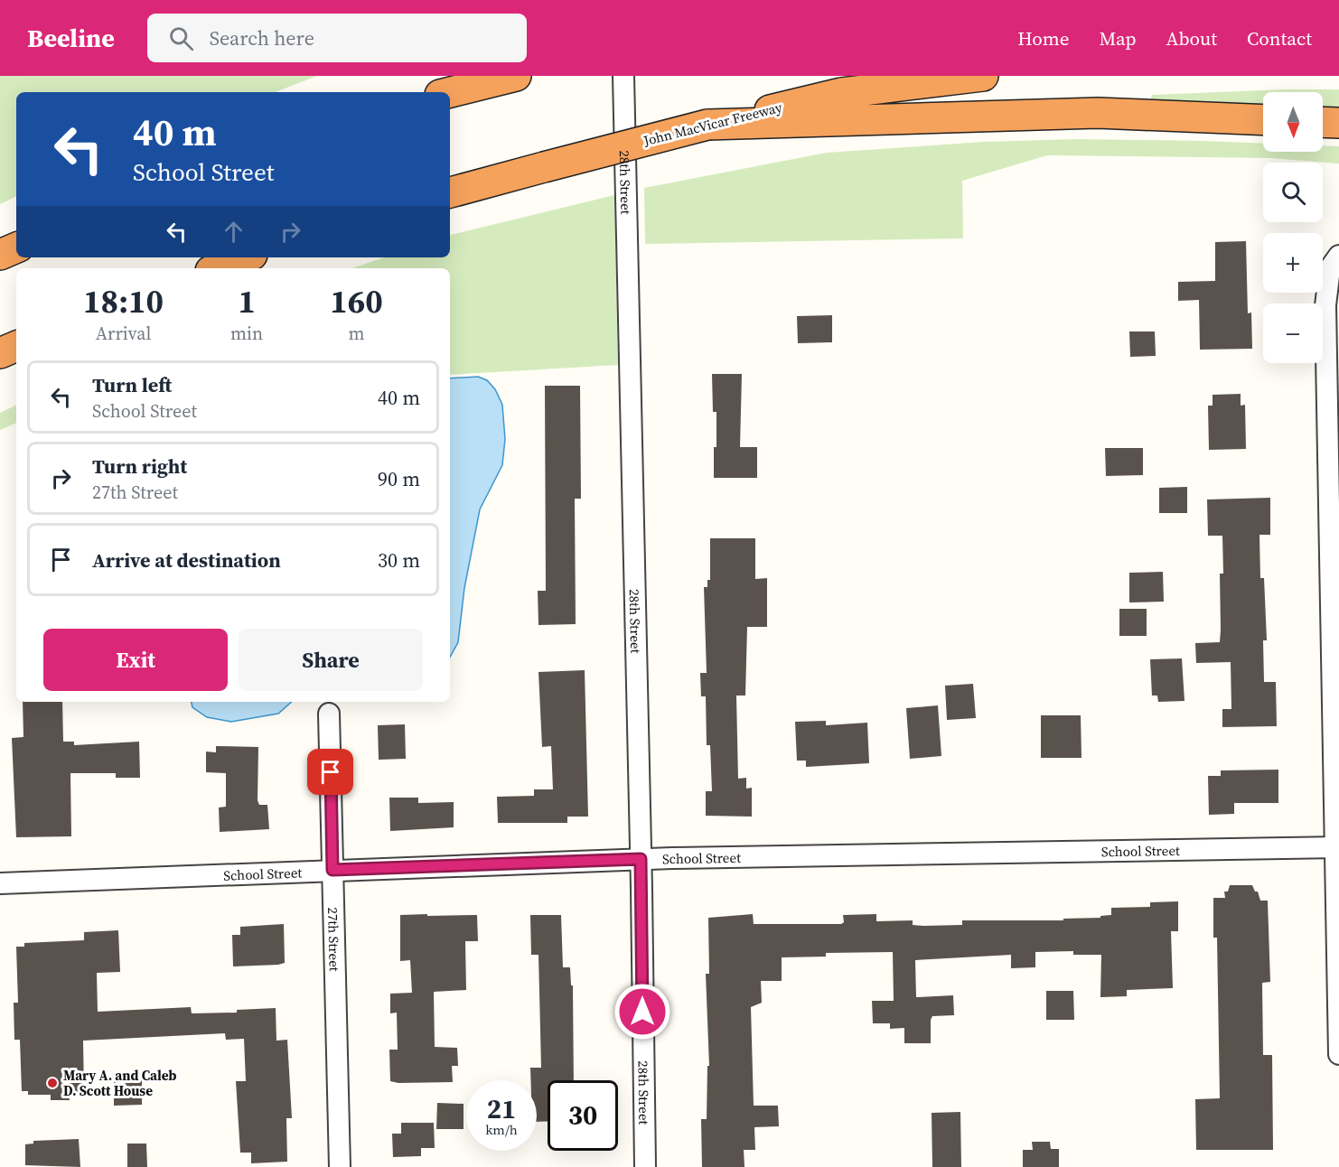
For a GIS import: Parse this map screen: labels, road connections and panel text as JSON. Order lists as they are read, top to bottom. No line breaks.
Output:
{"streets":{"highway":["John MacVicar Freeway"],"street":["28th Street","School Street","27th Street"]},"crossings":[["28th Street","School Street"],["School Street","27th Street"]],"places":["Mary A. and Caleb D. Scott House"],"north":"bottom","page":{"header":"Beeline","search":"Search here","nav":["Home","Map","About","Contact"],"map_buttons":["+","−"],"turn":["40 m","School Street"],"eta":["18:10","Arrival","1","min","160","m"],"list":[{"name":"Turn left","note":"School Street","value":"40 m"},{"name":"Turn right","note":"27th Street","value":"90 m"},{"name":"Arrive at destination","value":"30 m"}],"buttons":["Exit","Share"],"speed":"21 km/h","limit":"30"}}
